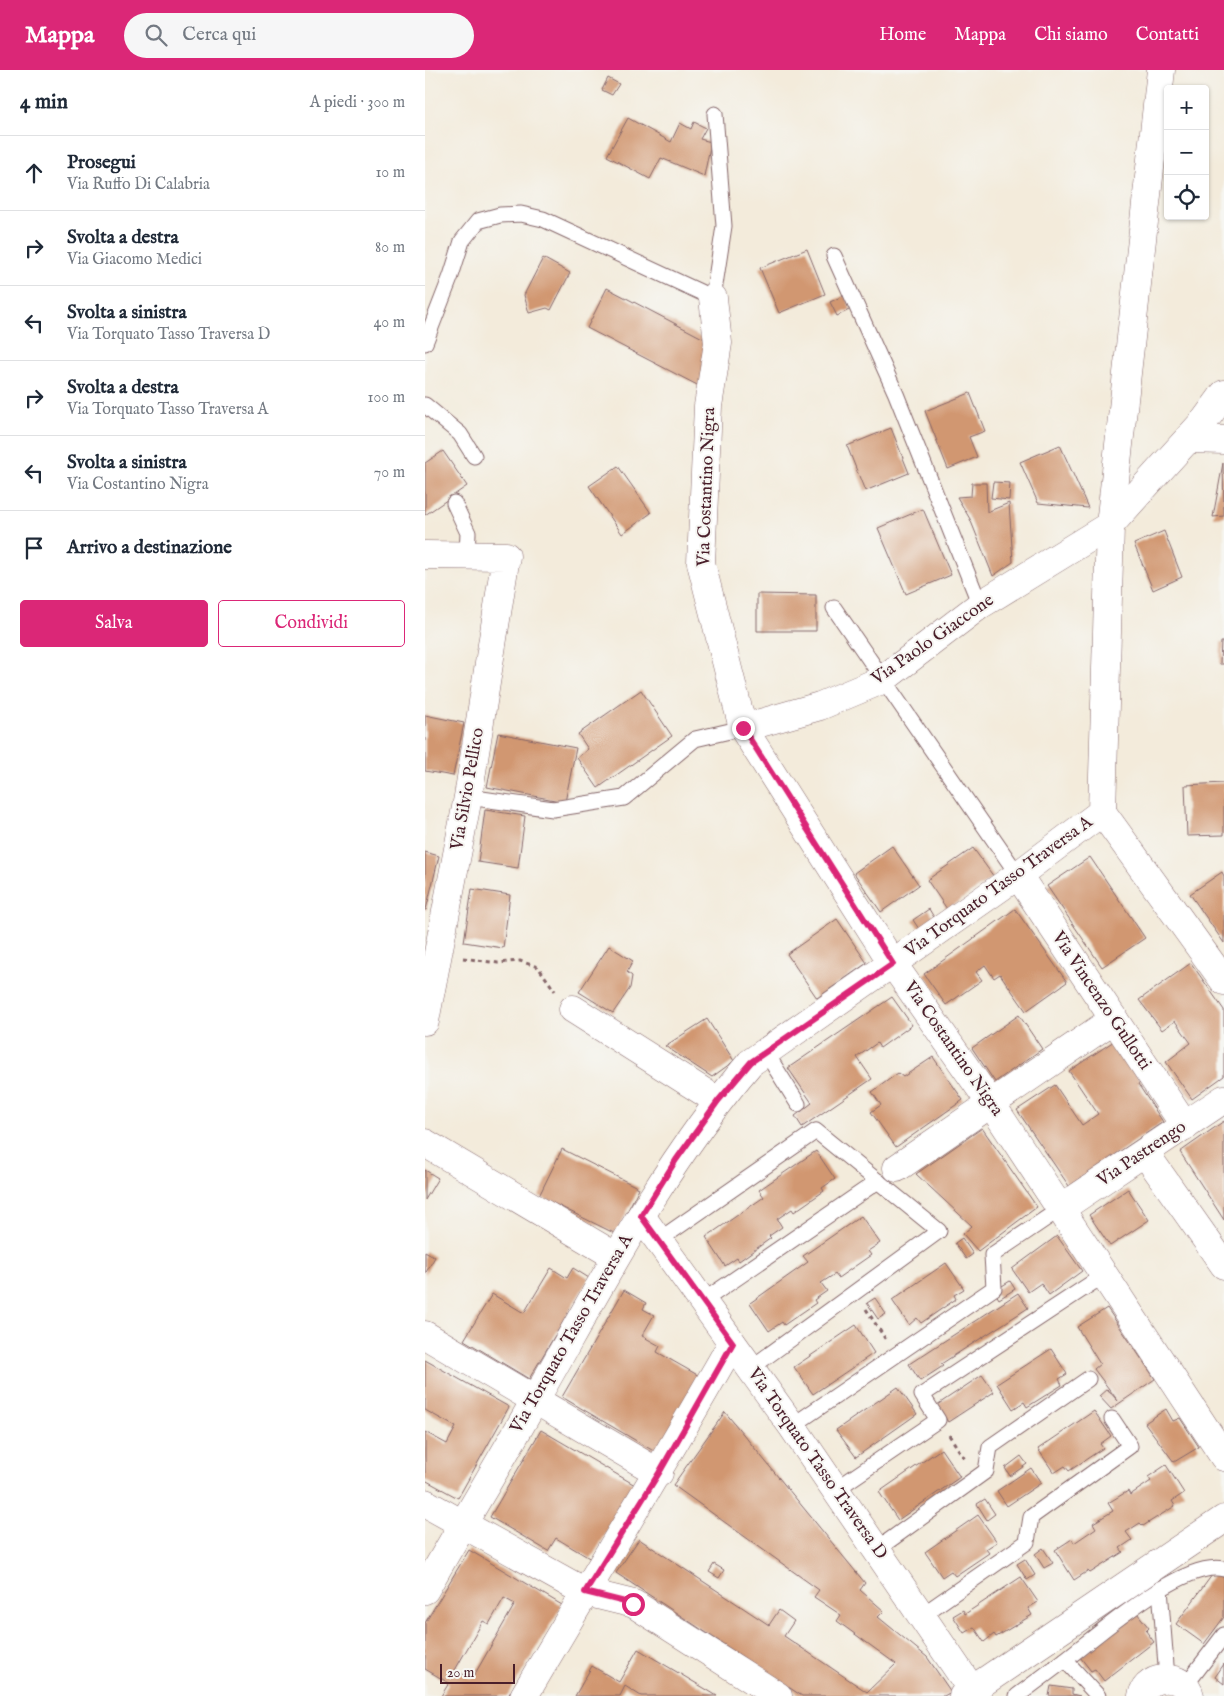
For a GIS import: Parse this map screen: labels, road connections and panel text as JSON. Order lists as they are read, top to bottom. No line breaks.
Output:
{"streets":{"street":["Via Costantino Nigra","Via Paolo Giaccone","Via Silvio Pellico","Via Torquato Tasso Traversa A","Via Vincenzo Gullotti","Via Pastrengo","Via Torquato Tasso Traversa D"]},"crossings":[["Via Costantino Nigra","Via Paolo Giaccone"],["Via Costantino Nigra","Via Torquato Tasso Traversa A"],["Via Costantino Nigra","Via Pastrengo"],["Via Paolo Giaccone","Via Torquato Tasso Traversa A"],["Via Torquato Tasso Traversa A","Via Vincenzo Gullotti"],["Via Torquato Tasso Traversa A","Via Torquato Tasso Traversa D"],["Via Vincenzo Gullotti","Via Pastrengo"]],"scale_bar":"20 m","page":{"header":"Mappa","search":"Cerca qui","nav":["Home","Mappa","Chi siamo","Contatti"],"heading":["4 min","A piedi · 300 m"],"map_buttons":["+","−"],"list":[["Prosegui","Via Ruffo Di Calabria","10 m"],["Svolta a destra","Via Giacomo Medici","80 m"],["Svolta a sinistra","Via Torquato Tasso Traversa D","40 m"],["Svolta a destra","Via Torquato Tasso Traversa A","100 m"],["Svolta a sinistra","Via Costantino Nigra","70 m"],"Arrivo a destinazione"],"buttons":["Salva","Condividi"],"scale":"20 m"}}
